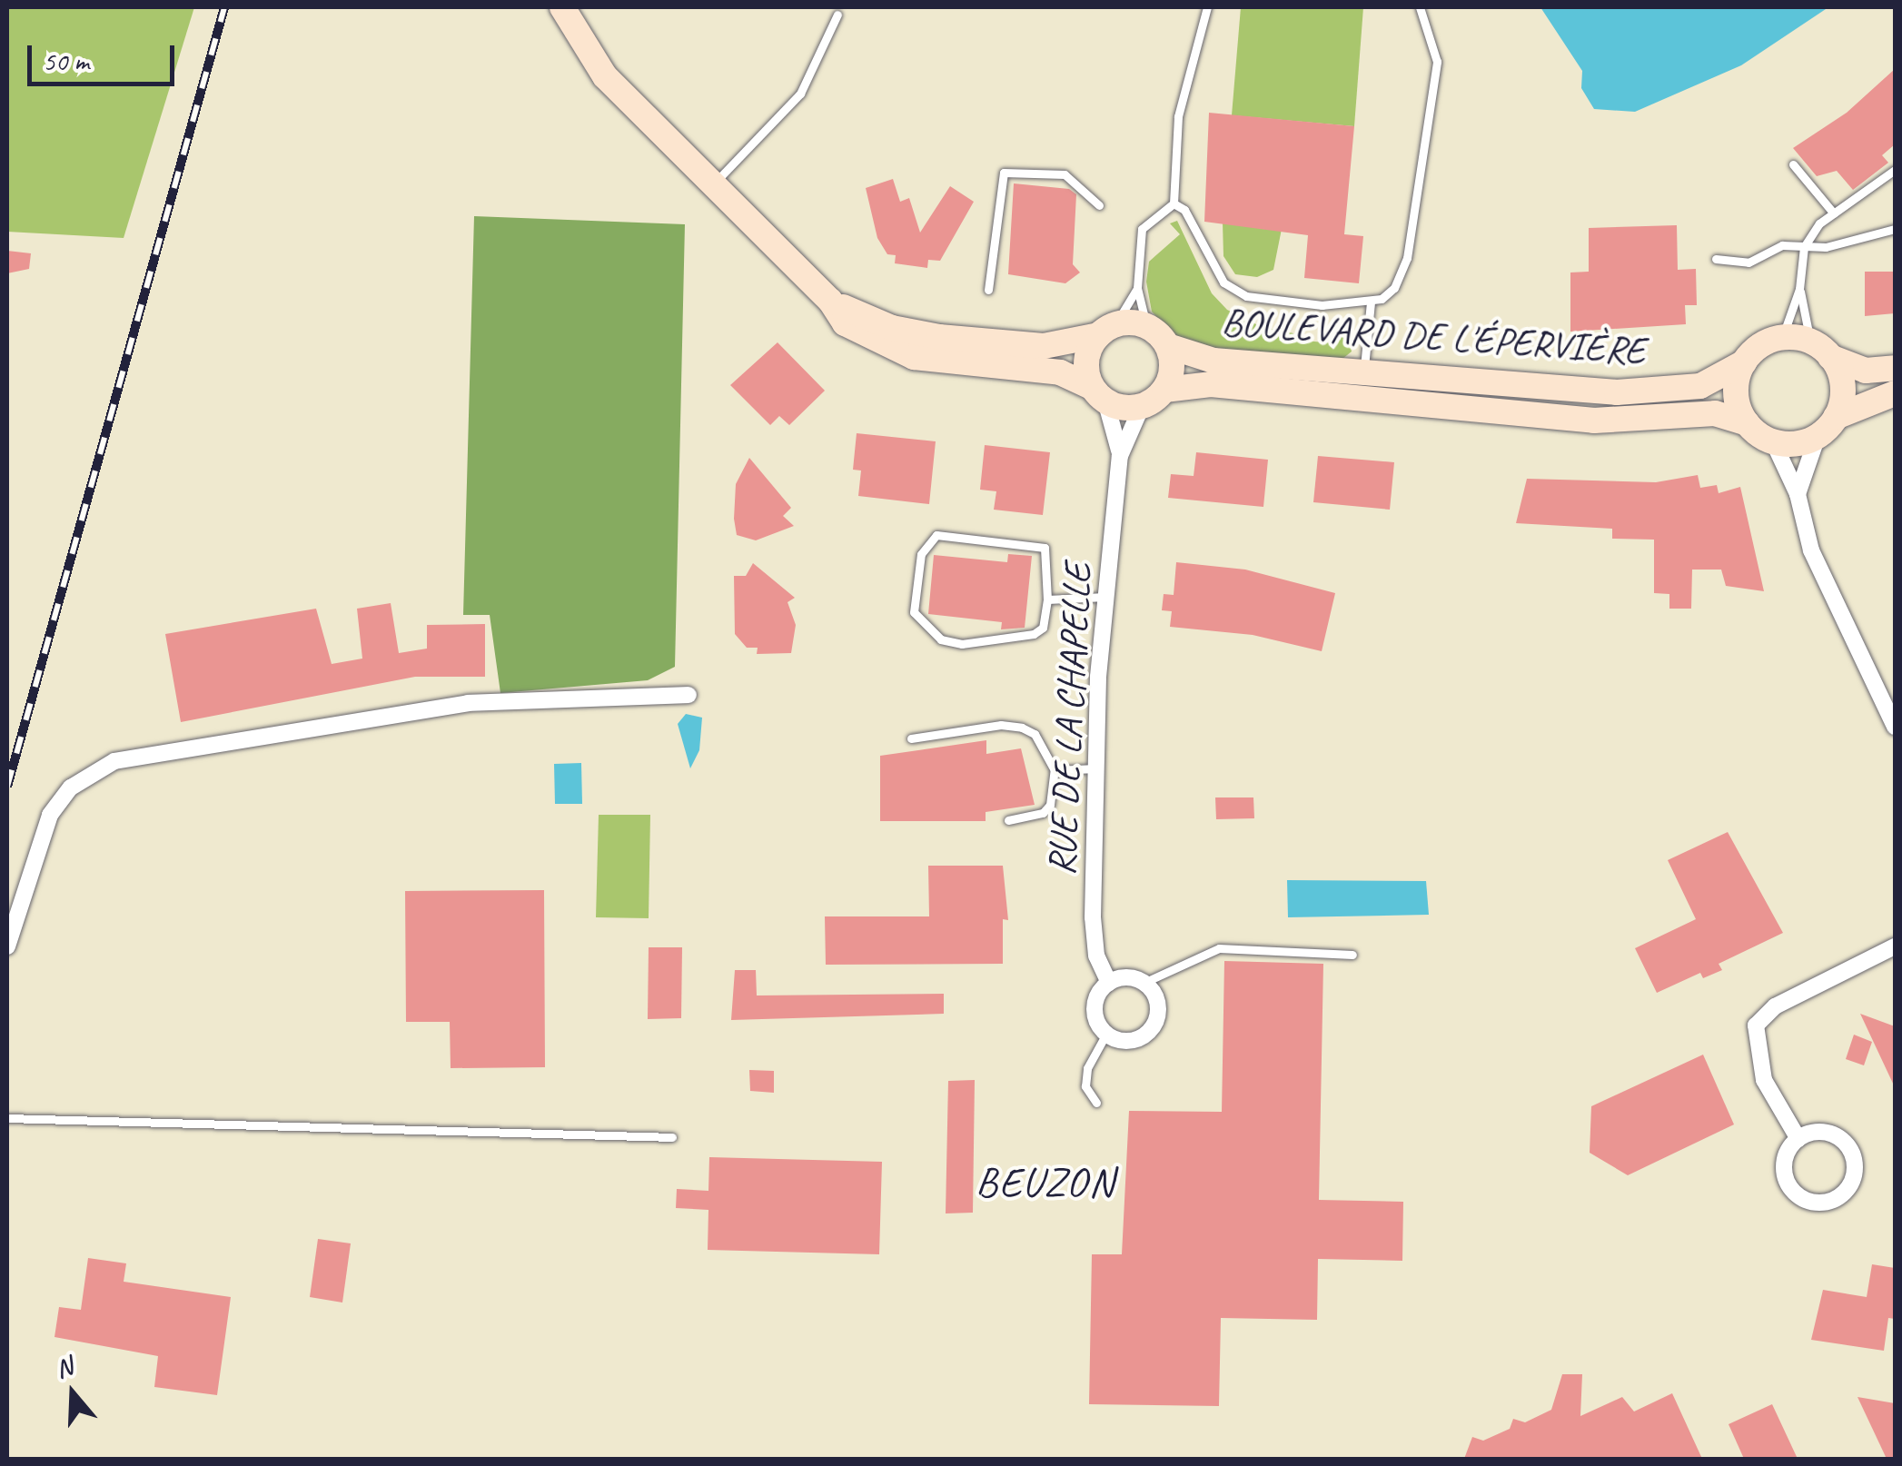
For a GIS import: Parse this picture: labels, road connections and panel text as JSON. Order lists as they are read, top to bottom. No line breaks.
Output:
{"streets":{"street":["BOULEVARD DE L'ÉPERVIÈRE","RUE DE LA CHAPELLE"]},"crossings":[["BOULEVARD DE L'ÉPERVIÈRE","RUE DE LA CHAPELLE"]],"districts":["BEUZON"],"scale_bar":"50 m","north":"top"}
